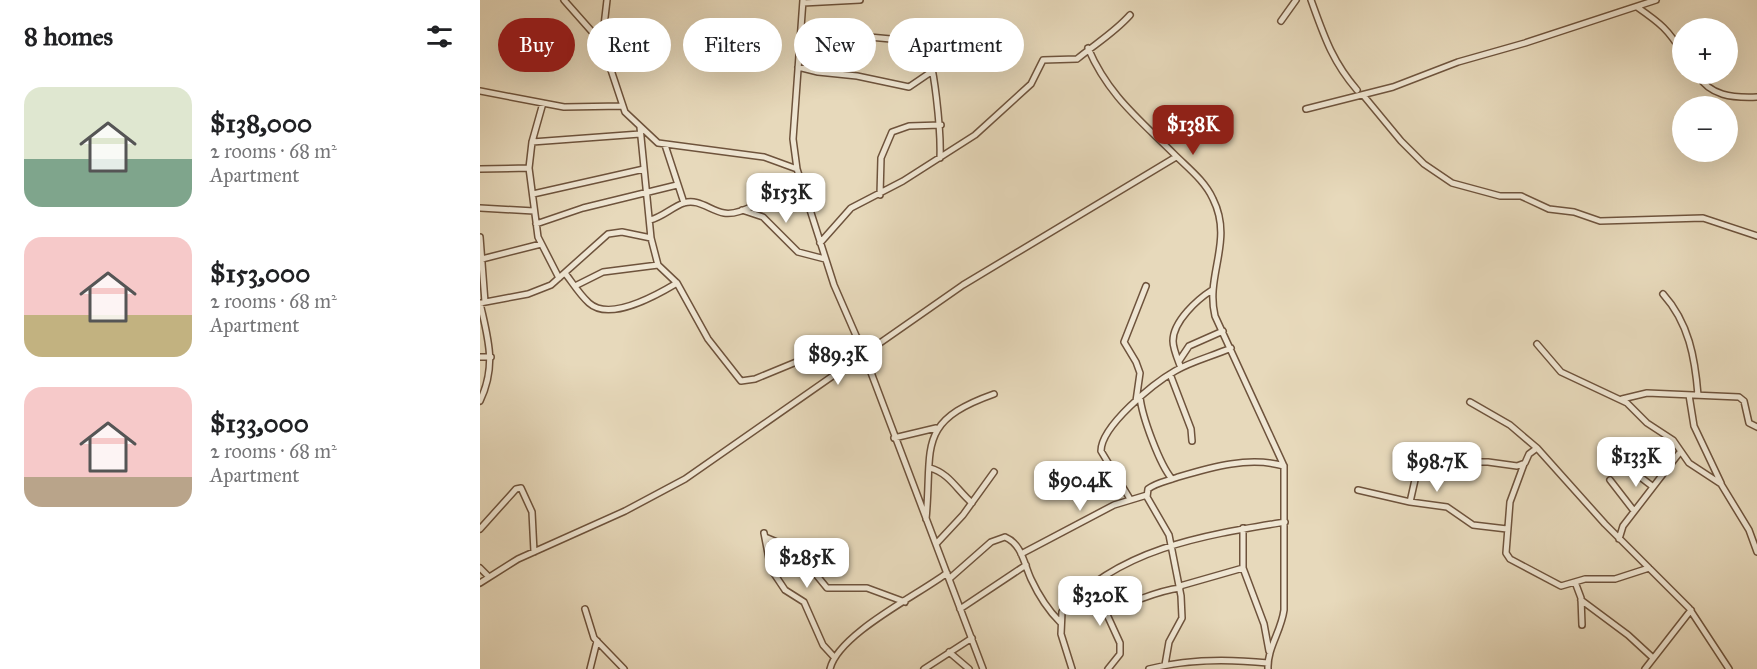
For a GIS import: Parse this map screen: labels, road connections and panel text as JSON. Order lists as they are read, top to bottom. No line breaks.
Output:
{"page":{"heading":"8 homes","map_buttons":["+","−"],"chip":["Buy","Rent","Filters","New","Apartment"],"list":[{"name":"$138,000","note":"2 rooms · 68 m² · Apartment"},{"name":"$153,000","note":"2 rooms · 68 m² · Apartment"},{"name":"$133,000","note":"2 rooms · 68 m² · Apartment"}],"price":["$138K","$153K","$89.3K","$133K","$98.7K","$90.4K","$285K","$320K"]}}
